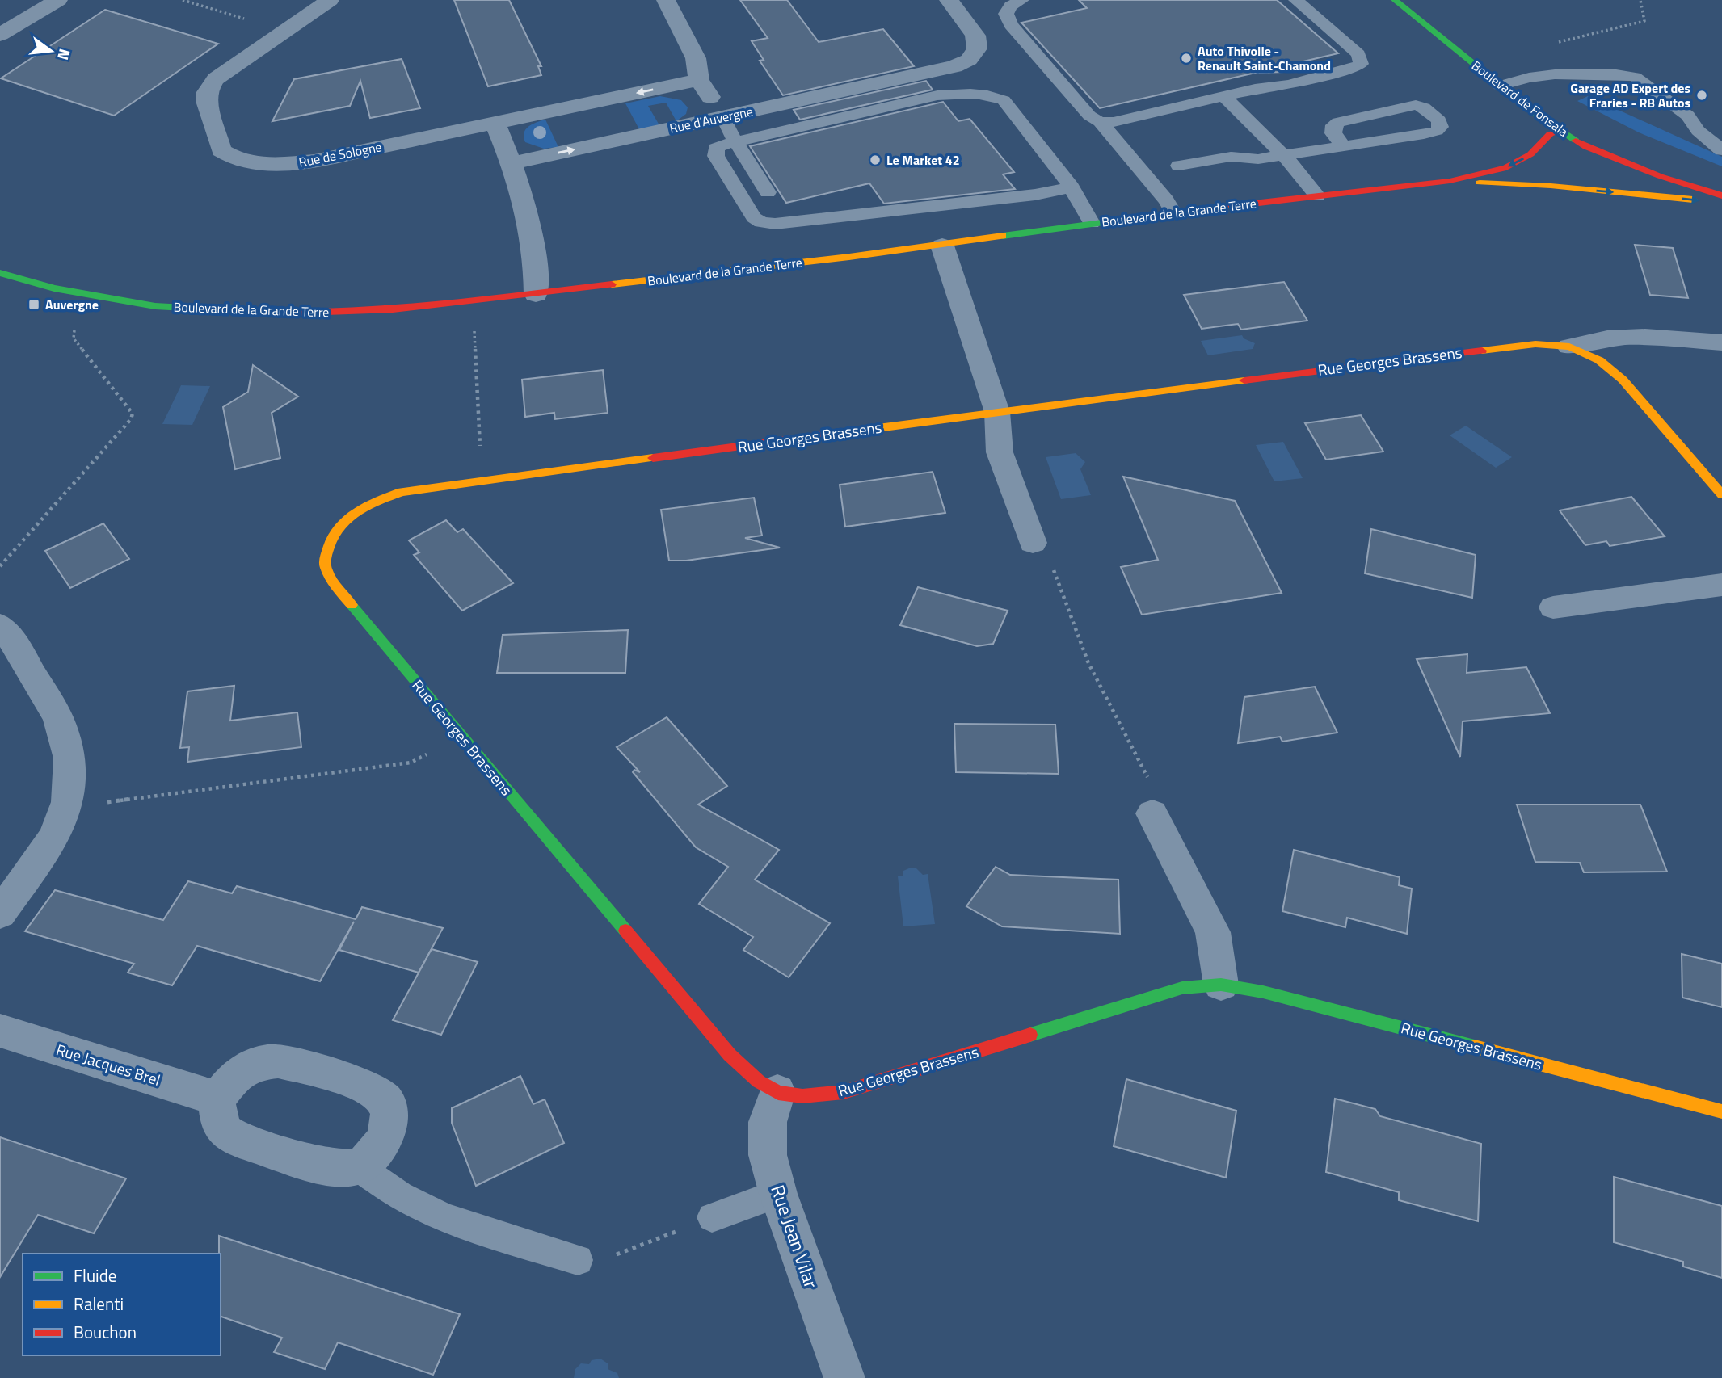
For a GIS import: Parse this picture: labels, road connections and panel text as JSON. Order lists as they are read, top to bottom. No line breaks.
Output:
{"streets":{"street":["Boulevard de Fonsala","Rue d'Auvergne","Rue de Sologne","Boulevard de la Grande Terre","Rue Georges Brassens","Rue Jacques Brel","Rue Jean Vilar"]},"crossings":[["Boulevard de Fonsala","Boulevard de la Grande Terre"],["Rue Georges Brassens","Rue Jean Vilar"]],"one_way":["Rue d'Auvergne"],"places":{"other":["Auto Thivolle - Renault Saint-Chamond","Garage AD Expert des Fraries - RB Autos","Le Market 42"],"transit":["Auvergne"]},"legend":["Fluide","Ralenti","Bouchon"],"north":"right"}
